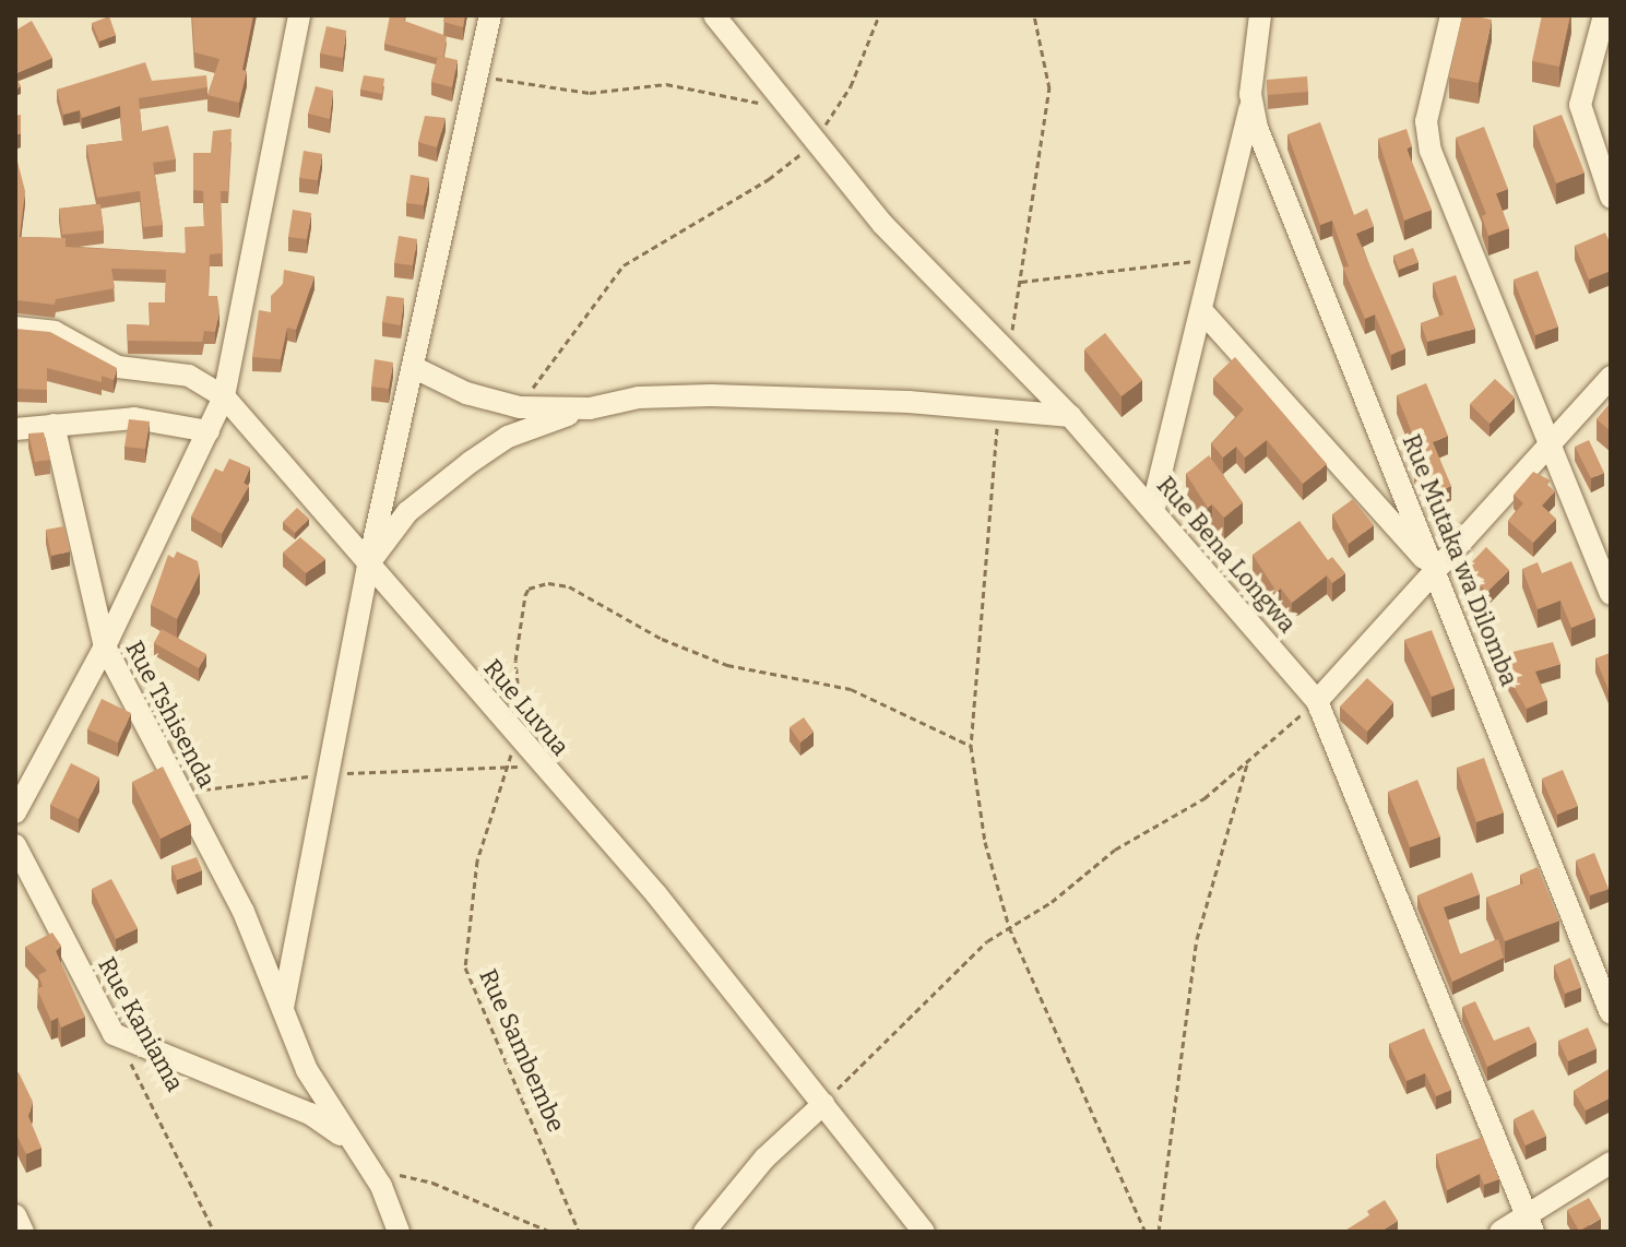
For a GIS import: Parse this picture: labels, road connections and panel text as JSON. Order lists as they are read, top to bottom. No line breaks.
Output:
{"streets":{"street":["Rue Bena Longwa","Rue Mutaka wa Dilomba","Rue Luvua","Rue Tshisenda","Rue Kaniama"],"path":["Rue Sambembe"]},"crossings":[["Rue Luvua","Rue Sambembe"],["Rue Tshisenda","Rue Kaniama"]]}
